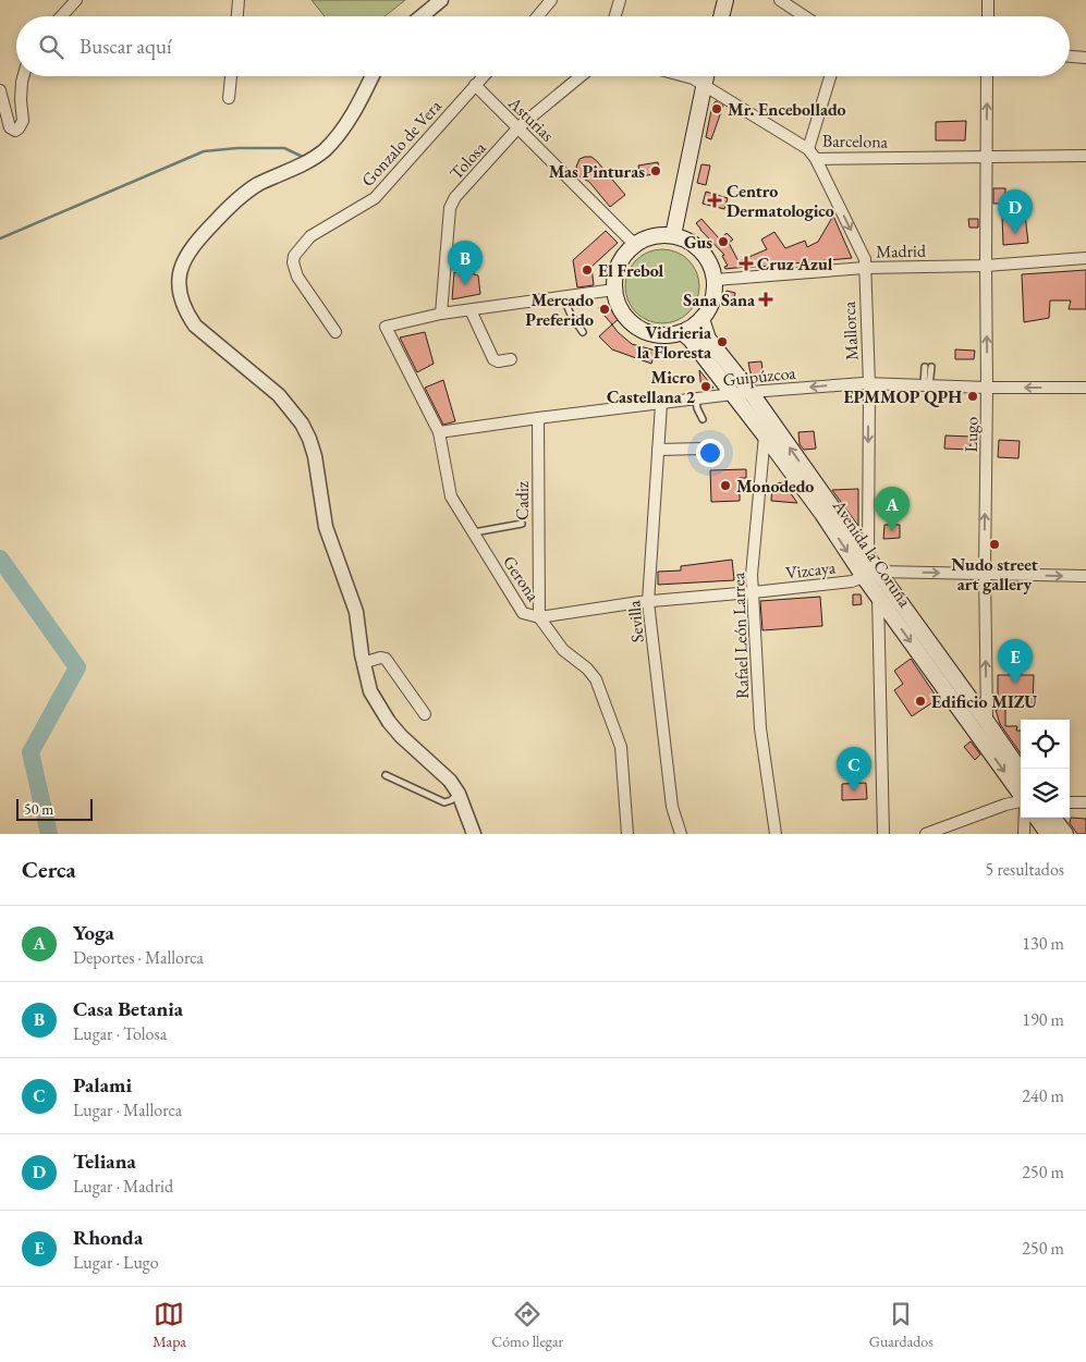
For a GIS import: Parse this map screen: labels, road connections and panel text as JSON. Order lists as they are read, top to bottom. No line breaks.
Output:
{"streets":{"main road":["Avenida la Coruña"],"street":["Asturias","Barcelona","Gonzalo de Vera","Tolosa","Madrid","Mallorca","Guipúzcoa","Lugo","Cadiz","Vizcaya","Gerona","Sevilla","Rafael León Larrea"]},"crossings":[["Asturias","Gonzalo de Vera"],["Asturias","Tolosa"],["Asturias","Madrid"],["Asturias","Avenida la Coruña"],["Barcelona","Mallorca"],["Barcelona","Lugo"],["Tolosa","Gerona"],["Madrid","Mallorca"],["Madrid","Lugo"],["Madrid","Avenida la Coruña"],["Mallorca","Guipúzcoa"],["Mallorca","Avenida la Coruña"],["Guipúzcoa","Lugo"],["Guipúzcoa","Cadiz"],["Guipúzcoa","Avenida la Coruña"],["Guipúzcoa","Gerona"],["Guipúzcoa","Sevilla"],["Lugo","Avenida la Coruña"],["Lugo","Vizcaya"],["Cadiz","Vizcaya"],["Cadiz","Gerona"],["Avenida la Coruña","Vizcaya"],["Avenida la Coruña","Rafael León Larrea"],["Vizcaya","Gerona"],["Vizcaya","Sevilla"],["Vizcaya","Rafael León Larrea"]],"one_way":["Mallorca","Lugo","Vizcaya"],"places":{"other":["Mr. Encebollado","Mas Pinturas","Gus","El Frebol","Mercado Preferido","Vidrieria la Floresta","Micro Castellana 2","EPMMOP QPH","Monodedo","Nudo street art gallery","Edificio MIZU"],"health":["Centro Dermatologico","Cruz Azul","Sana Sana"]},"scale_bar":"50 m","page":{"search":"Buscar aquí","pins":["D","B","A","E","C"],"scale":"50 m","heading":["Cerca","5 resultados"],"list":[{"mark":"A","name":"Yoga","note":"Deportes · Mallorca","value":"130 m"},{"mark":"B","name":"Casa Betania","note":"Lugar · Tolosa","value":"190 m"},{"mark":"C","name":"Palami","note":"Lugar · Mallorca","value":"240 m"},{"mark":"D","name":"Teliana","note":"Lugar · Madrid","value":"250 m"},{"mark":"E","name":"Rhonda","note":"Lugar · Lugo","value":"250 m"}],"nav":["Mapa","Cómo llegar","Guardados"]}}
